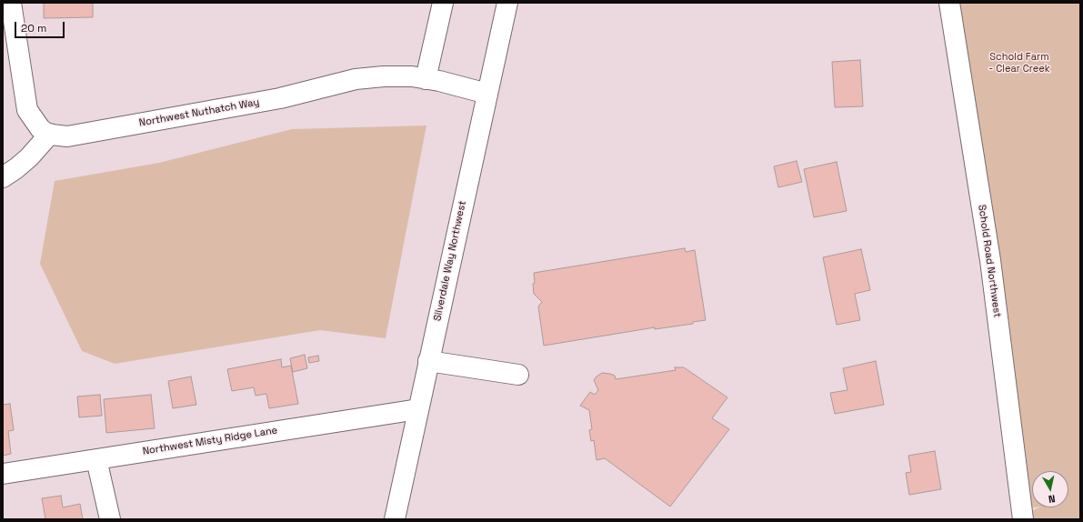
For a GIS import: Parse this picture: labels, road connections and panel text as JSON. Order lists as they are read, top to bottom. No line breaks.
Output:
{"streets":{"street":["Northwest Nuthatch Way","Silverdale Way Northwest","Schold Road Northwest","Northwest Misty Ridge Lane"]},"crossings":[["Northwest Nuthatch Way","Silverdale Way Northwest"],["Silverdale Way Northwest","Northwest Misty Ridge Lane"]],"parks":["Schold Farm - Clear Creek"],"scale_bar":"20 m","north":"bottom"}
